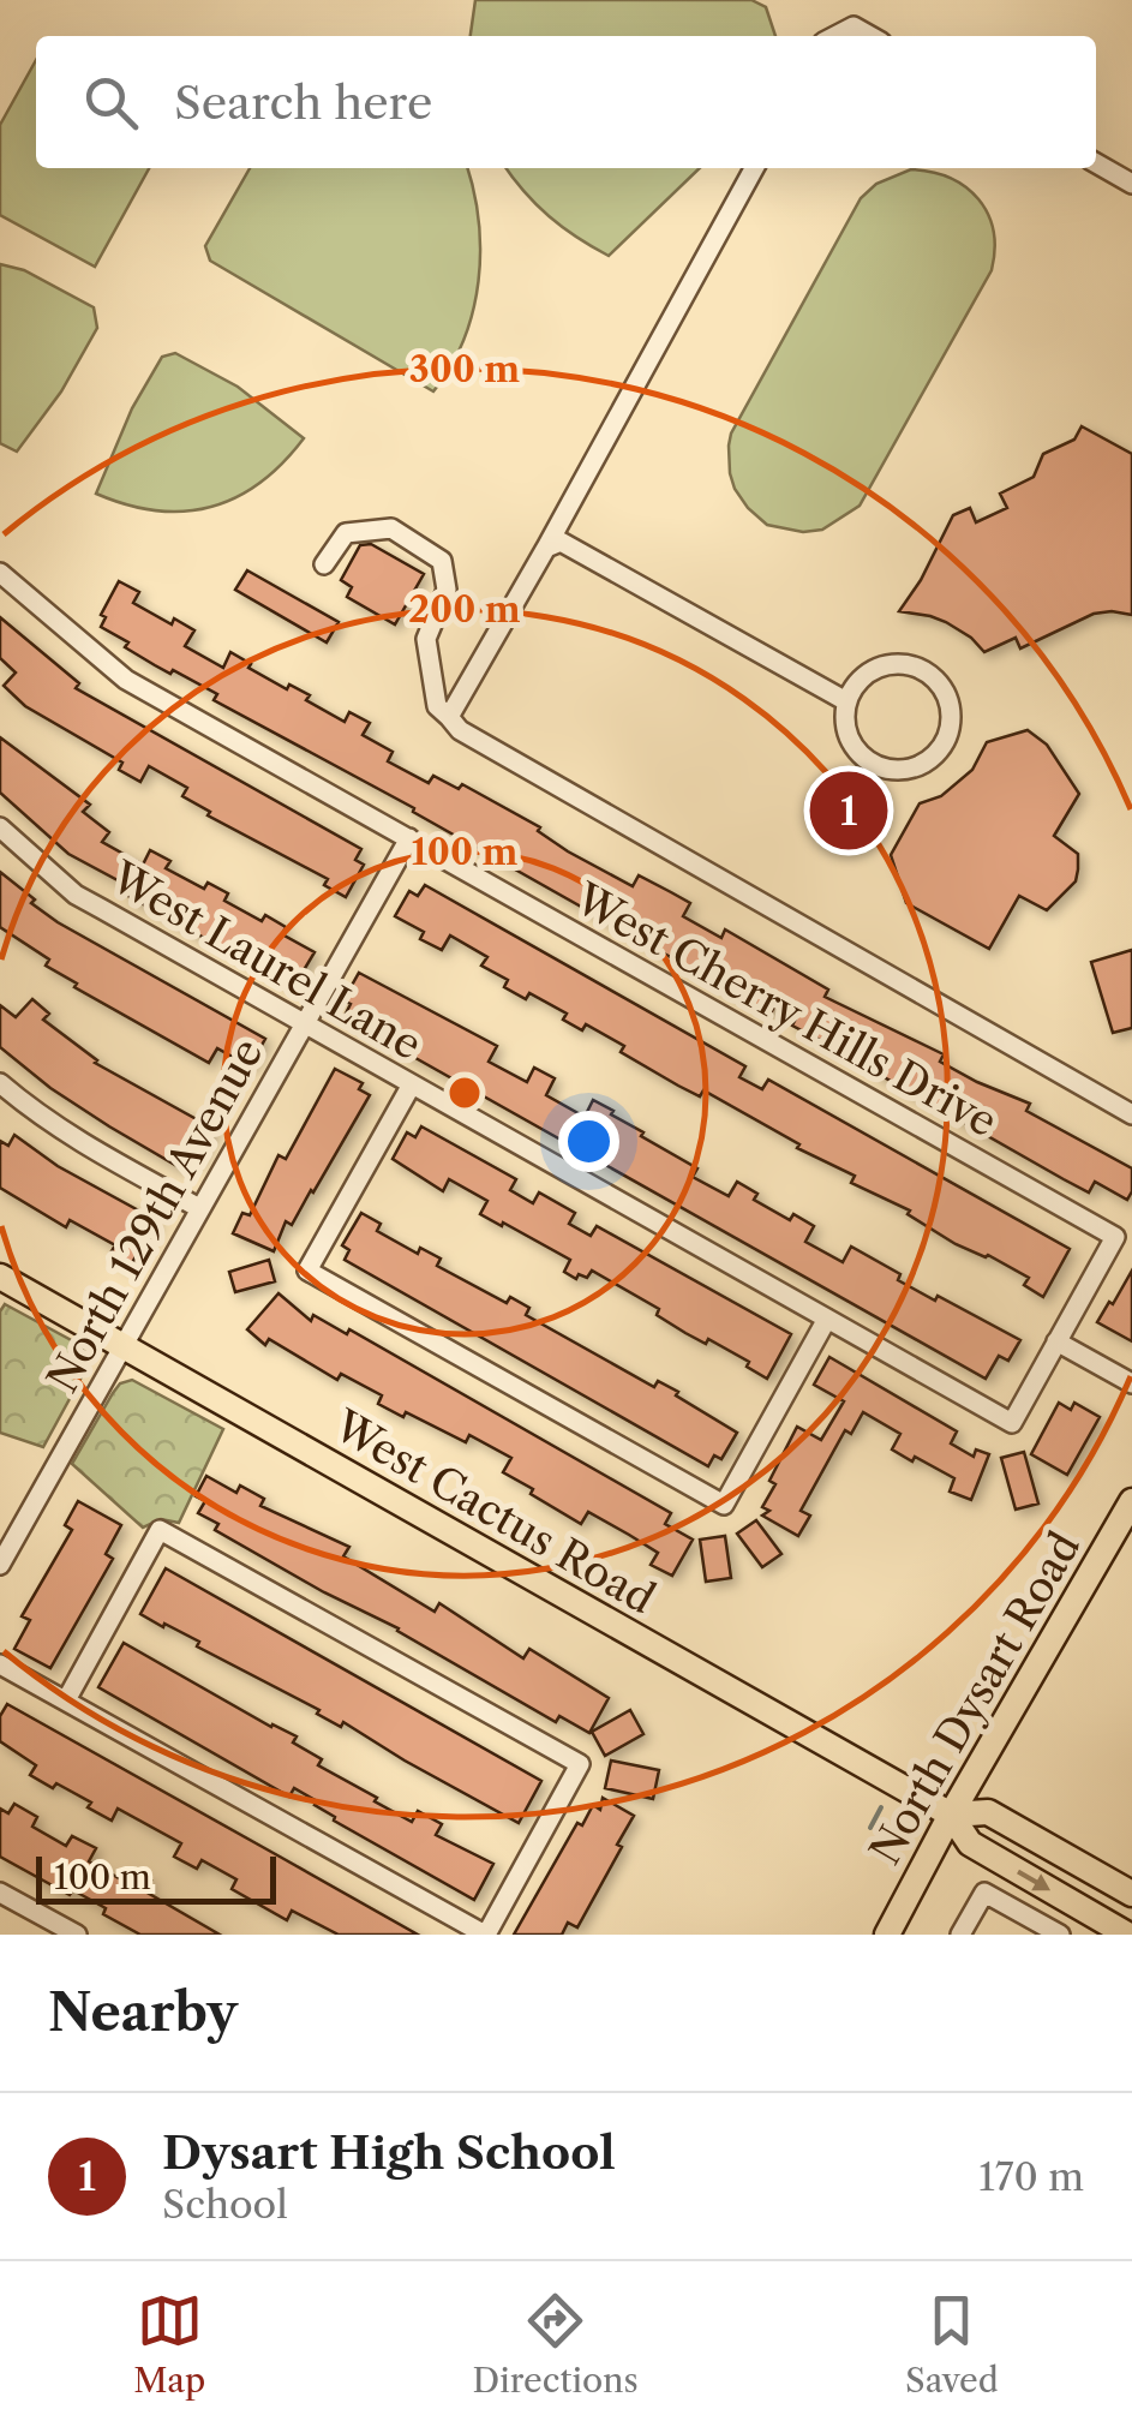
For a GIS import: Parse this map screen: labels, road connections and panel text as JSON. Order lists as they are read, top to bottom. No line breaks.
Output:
{"streets":{"main road":["West Cactus Road","North Dysart Road"],"street":["West Laurel Lane","West Cherry Hills Drive","North 129th Avenue"]},"crossings":[["West Laurel Lane","West Cherry Hills Drive"],["West Laurel Lane","North 129th Avenue"],["West Cherry Hills Drive","North 129th Avenue"],["North 129th Avenue","West Cactus Road"],["West Cactus Road","North Dysart Road"]],"scale_bar":"100 m","page":{"search":"Search here","pins":"1","scale":"100 m","heading":"Nearby","list":[{"mark":"1","name":"Dysart High School","note":"School","value":"170 m"}],"nav":["Map","Directions","Saved"]},"rings":["300 m","200 m","100 m"]}
